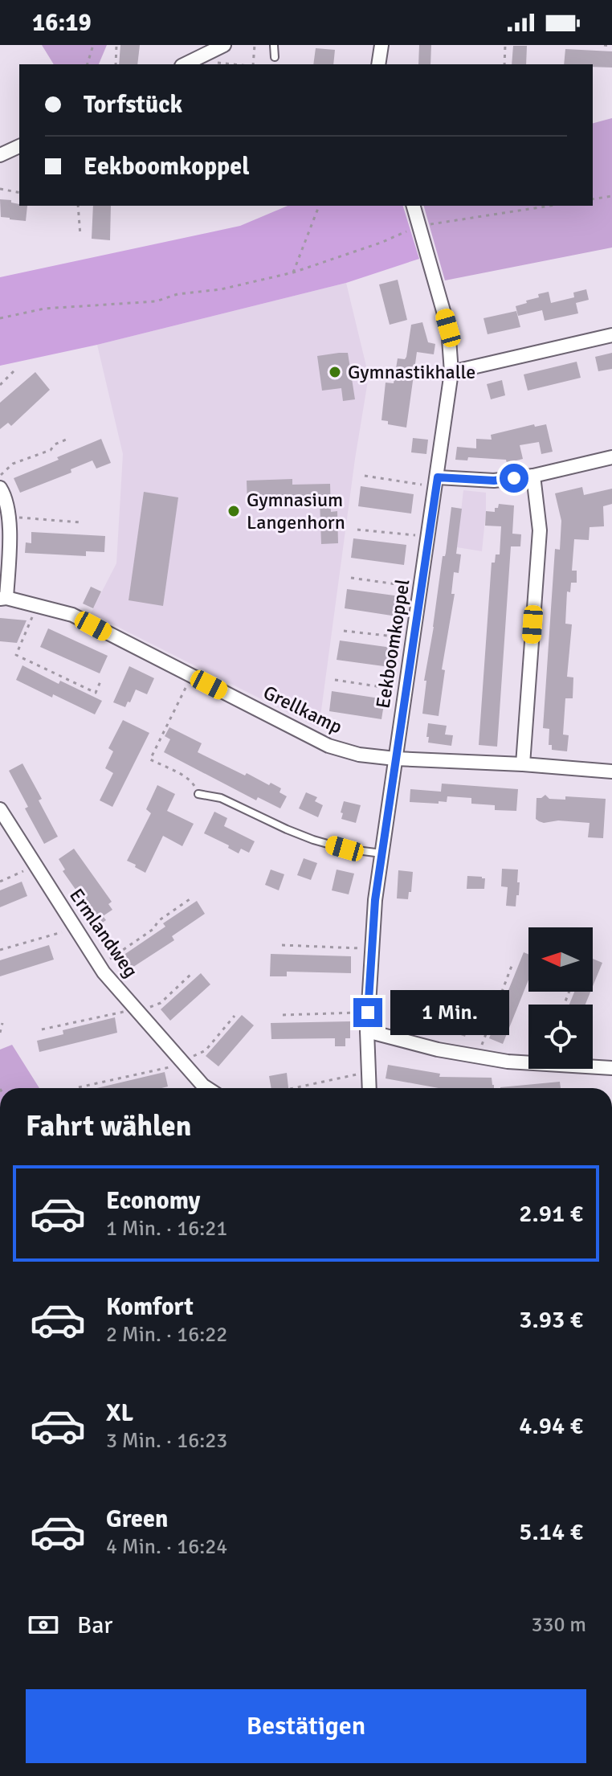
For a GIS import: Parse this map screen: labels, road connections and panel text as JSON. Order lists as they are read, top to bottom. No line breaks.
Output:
{"streets":{"street":["Eekboomkoppel","Grellkamp","Ermlandweg"]},"crossings":[["Eekboomkoppel","Grellkamp"]],"places":["Gymnastikhalle","Gymnasium Langenhorn"],"north":"left","page":{"status":"16:19","banner":["Torfstück","Eekboomkoppel"],"bubble":"1 Min.","heading":"Fahrt wählen","list":[{"name":"Economy","note":"1 Min. · 16:21","value":"2.91 €"},{"name":"Komfort","note":"2 Min. · 16:22","value":"3.93 €"},{"name":"XL","note":"3 Min. · 16:23","value":"4.94 €"},{"name":"Green","note":"4 Min. · 16:24","value":"5.14 €"}],"pay":["Bar","330 m"],"buttons":"Bestätigen"}}
